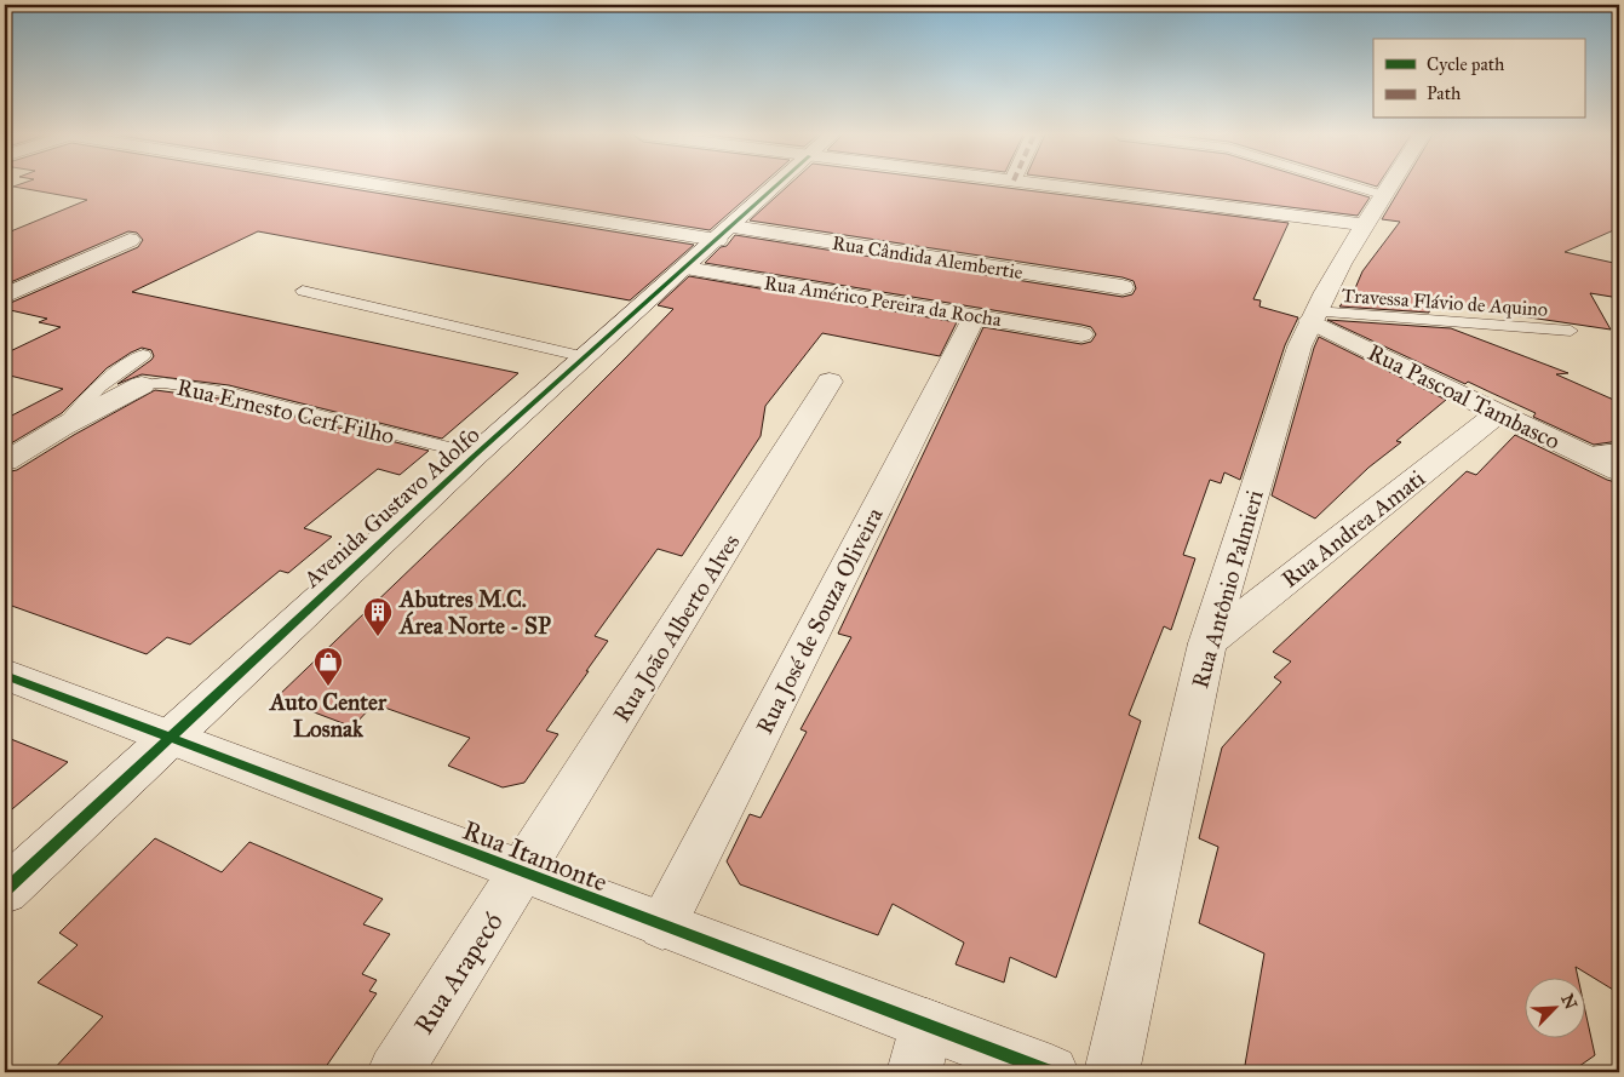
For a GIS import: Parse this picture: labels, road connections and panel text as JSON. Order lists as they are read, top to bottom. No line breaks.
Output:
{"streets":{"street":["Rua Cândida Alembertie","Rua Américo Pereira da Rocha","Rua Pascoal Tambasco","Rua Ernesto Cerf Filho","Avenida Gustavo Adolfo","Rua Andrea Amati","Rua Antônio Palmieri","Rua José de Souza Oliveira","Rua João Alberto Alves","Rua Itamonte","Rua Arapecó"],"lane":["Travessa Flávio de Aquino"]},"crossings":[["Rua Cândida Alembertie","Avenida Gustavo Adolfo"],["Rua Américo Pereira da Rocha","Avenida Gustavo Adolfo"],["Rua Américo Pereira da Rocha","Rua José de Souza Oliveira"],["Travessa Flávio de Aquino","Rua Pascoal Tambasco"],["Travessa Flávio de Aquino","Rua Antônio Palmieri"],["Rua Pascoal Tambasco","Rua Andrea Amati"],["Rua Pascoal Tambasco","Rua Antônio Palmieri"],["Rua Ernesto Cerf Filho","Avenida Gustavo Adolfo"],["Avenida Gustavo Adolfo","Rua Itamonte"],["Rua Andrea Amati","Rua Antônio Palmieri"],["Rua José de Souza Oliveira","Rua Itamonte"],["Rua João Alberto Alves","Rua Itamonte"],["Rua João Alberto Alves","Rua Arapecó"],["Rua Itamonte","Rua Arapecó"]],"places":{"building":["Abutres M.C. Área Norte - SP"],"shop":["Auto Center Losnak"]},"legend":["Cycle path","Path"],"north":"top right"}
